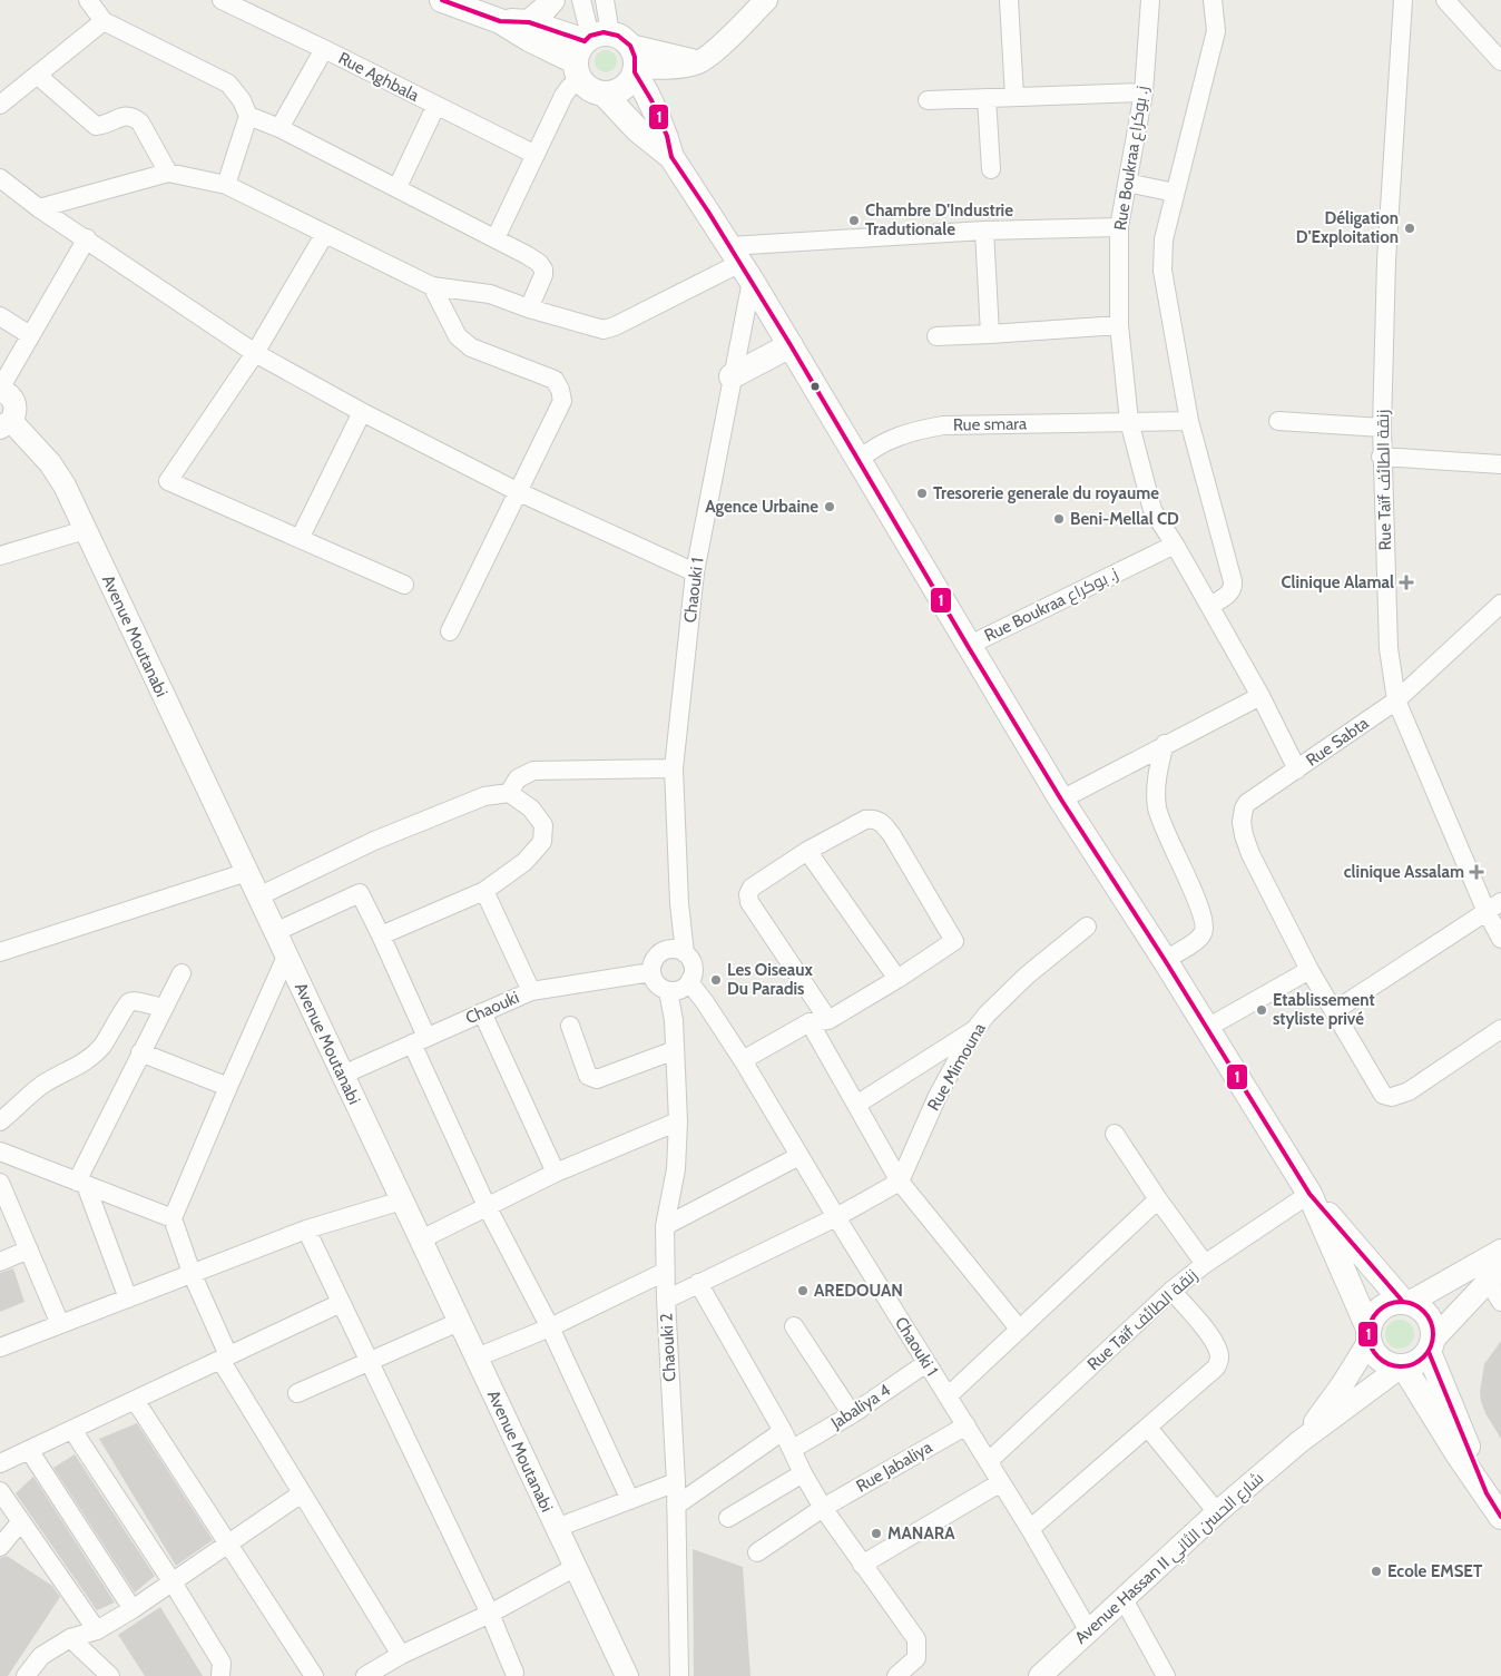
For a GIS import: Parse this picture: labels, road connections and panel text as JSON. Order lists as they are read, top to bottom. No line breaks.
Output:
{"streets":{"street":["Rue Aghbala","Rue Boukraa ز. بوكراع","Rue smara","Rue Taïf زنقة الطائف","Chaouki 1","Avenue Moutanabi","Rue Sabta","Chaouki","Rue Mimouna","Chaouki 2","Jabaliya 4","Rue Jabaliya","Avenue Hassan II شارع الحسن الثاني"]},"crossings":[["Rue Boukraa ز. بوكراع","Rue smara"],["Rue Taïf زنقة الطائف","Chaouki 1"],["Rue Taïf زنقة الطائف","Rue Sabta"],["Chaouki 1","Chaouki"],["Chaouki 1","Chaouki 2"],["Chaouki 1","Jabaliya 4"],["Chaouki 1","Rue Jabaliya"],["Chaouki 1","Avenue Hassan II شارع الحسن الثاني"],["Avenue Moutanabi","Chaouki"],["Chaouki","Chaouki 2"]],"places":{"other":["Chambre D'Industrie Tradutionale","Déligation D'Exploitation","Tresorerie generale du royaume","Agence Urbaine","Beni-Mellal CD","Les Oiseaux Du Paradis","Etablissement styliste privé","AREDOUAN","MANARA","Ecole EMSET"],"health":["Clinique Alamal","clinique Assalam"]},"lines":["transit line 1"]}
